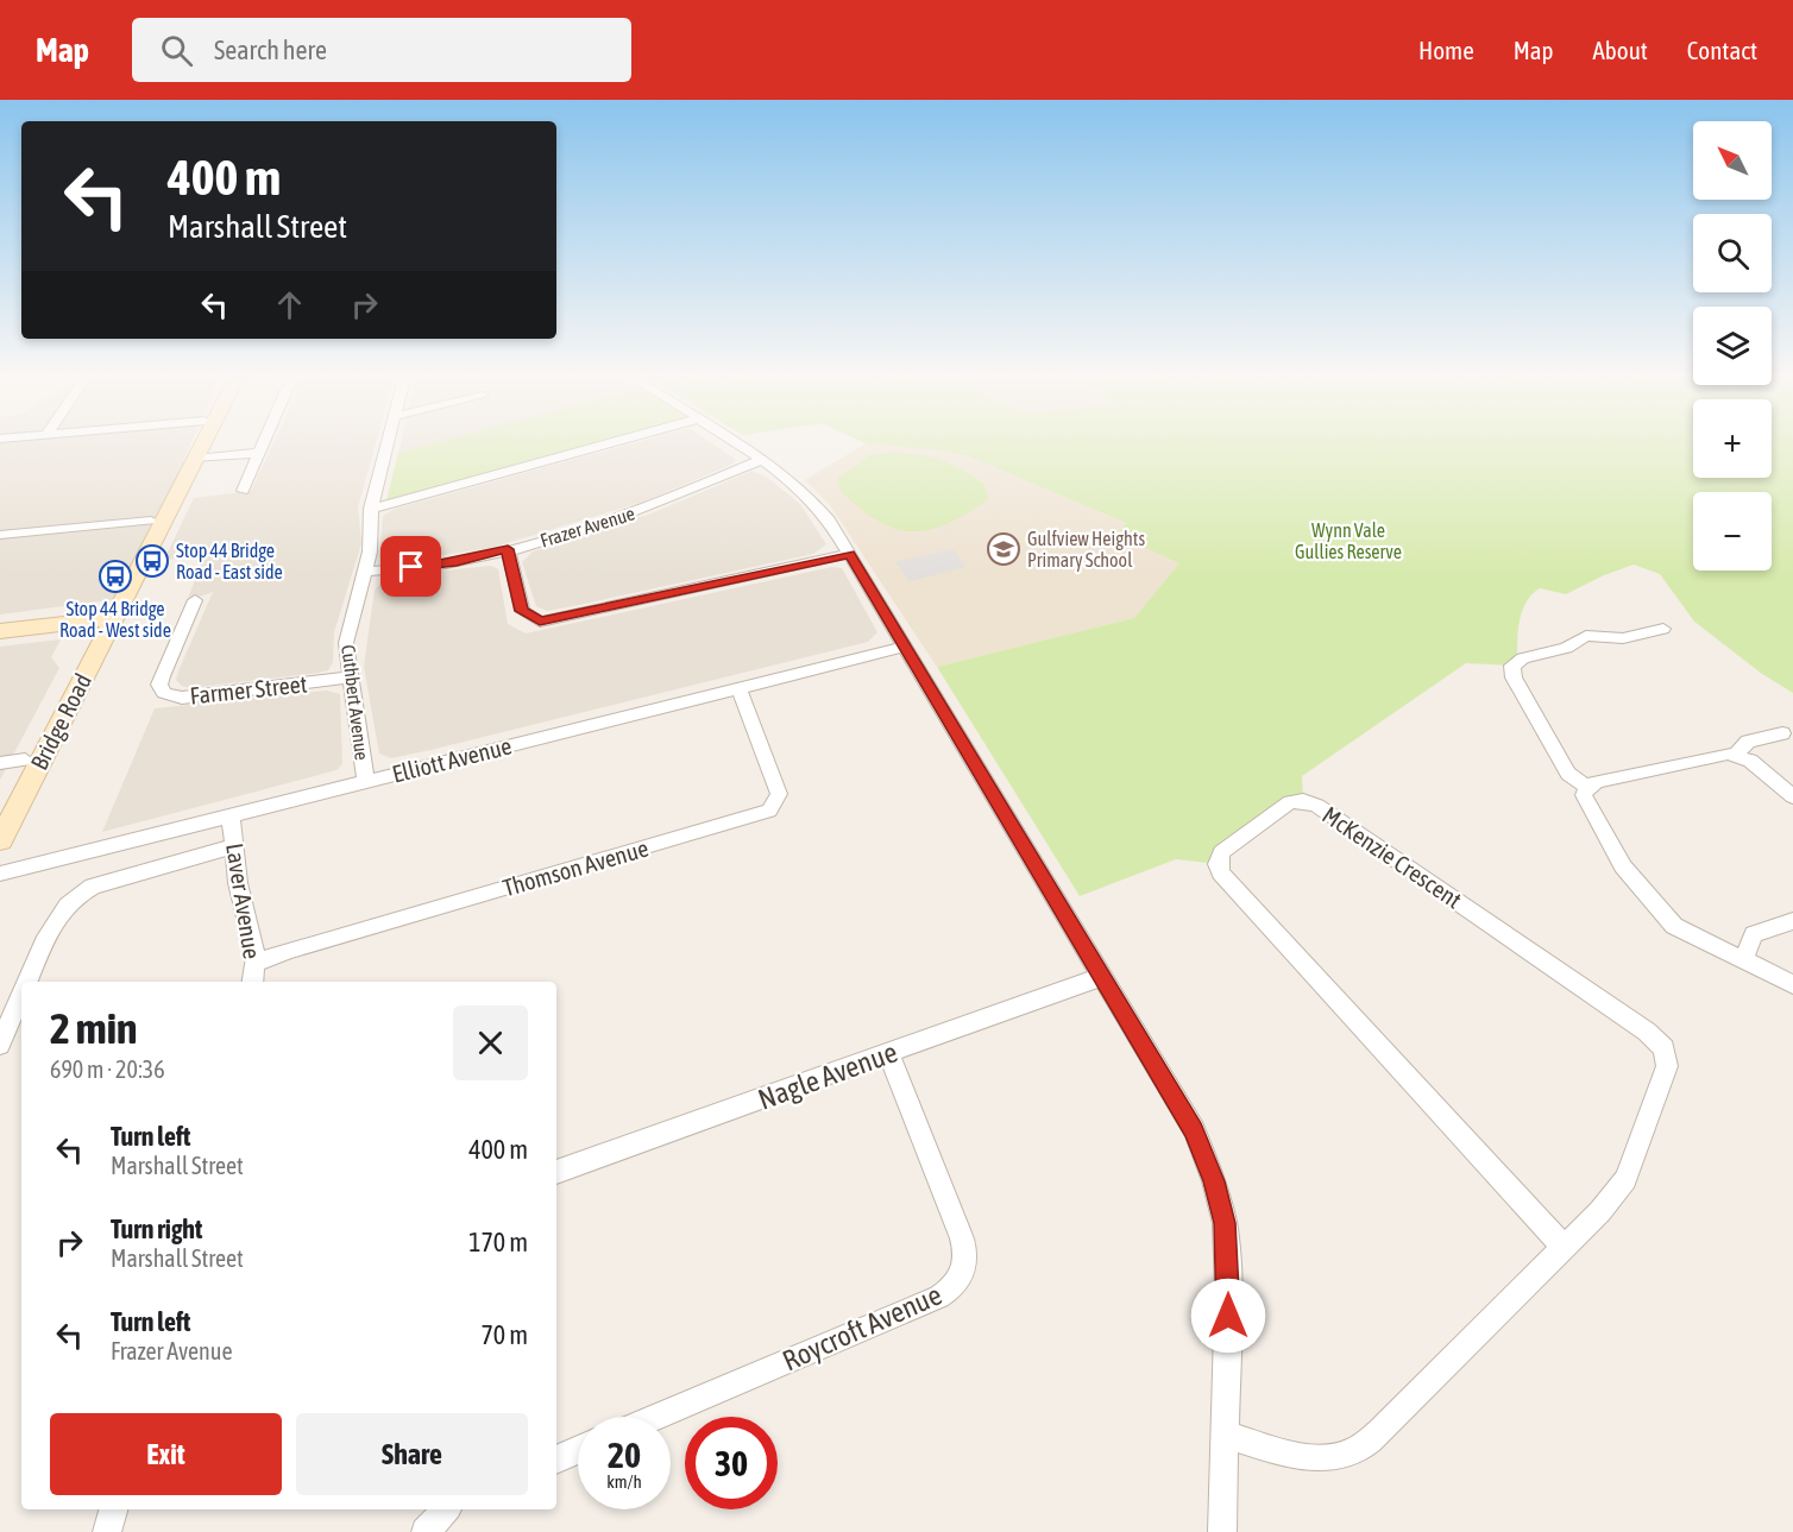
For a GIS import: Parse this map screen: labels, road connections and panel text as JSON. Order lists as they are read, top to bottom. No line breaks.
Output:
{"streets":{"main road":["Bridge Road"],"street":["Frazer Avenue","Farmer Street","Cuthbert Avenue","Elliott Avenue","McKenzie Crescent","Thomson Avenue","Laver Avenue","Nagle Avenue","Roycroft Avenue"]},"crossings":[["Frazer Avenue","Cuthbert Avenue"],["Farmer Street","Cuthbert Avenue"],["Cuthbert Avenue","Elliott Avenue"],["Elliott Avenue","Thomson Avenue"],["Elliott Avenue","Laver Avenue"],["Thomson Avenue","Laver Avenue"],["Nagle Avenue","Roycroft Avenue"]],"parks":["Wynn Vale Gullies Reserve"],"places":{"school or university":["Gulfview Heights Primary School"],"bus stop":["Stop 44 Bridge Road - East side","Stop 44 Bridge Road - West side"]},"north":"top left","page":{"header":"Map","search":"Search here","nav":["Home","Map","About","Contact"],"map_buttons":["+","−"],"turn":["400 m","Marshall Street"],"heading":["2 min","690 m · 20:36"],"list":[{"name":"Turn left","note":"Marshall Street","value":"400 m"},{"name":"Turn right","note":"Marshall Street","value":"170 m"},{"name":"Turn left","note":"Frazer Avenue","value":"70 m"}],"buttons":["Exit","Share"],"speed":"20 km/h","limit":"30"}}
